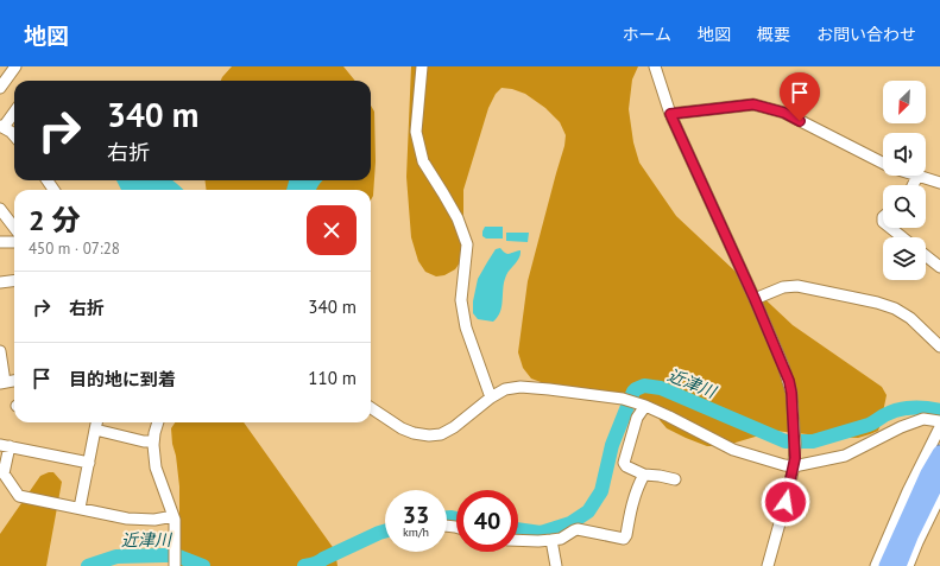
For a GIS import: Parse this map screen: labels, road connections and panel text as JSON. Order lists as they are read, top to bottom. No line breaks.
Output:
{"water":["近津川"],"north":"bottom left","page":{"header":"地図","nav":["ホーム","地図","概要","お問い合わせ"],"turn":["340 m","右折"],"heading":["2 分","450 m · 07:28"],"list":[{"name":"右折","value":"340 m"},{"name":"目的地に到着","value":"110 m"}],"speed":"33 km/h","limit":"40"}}
